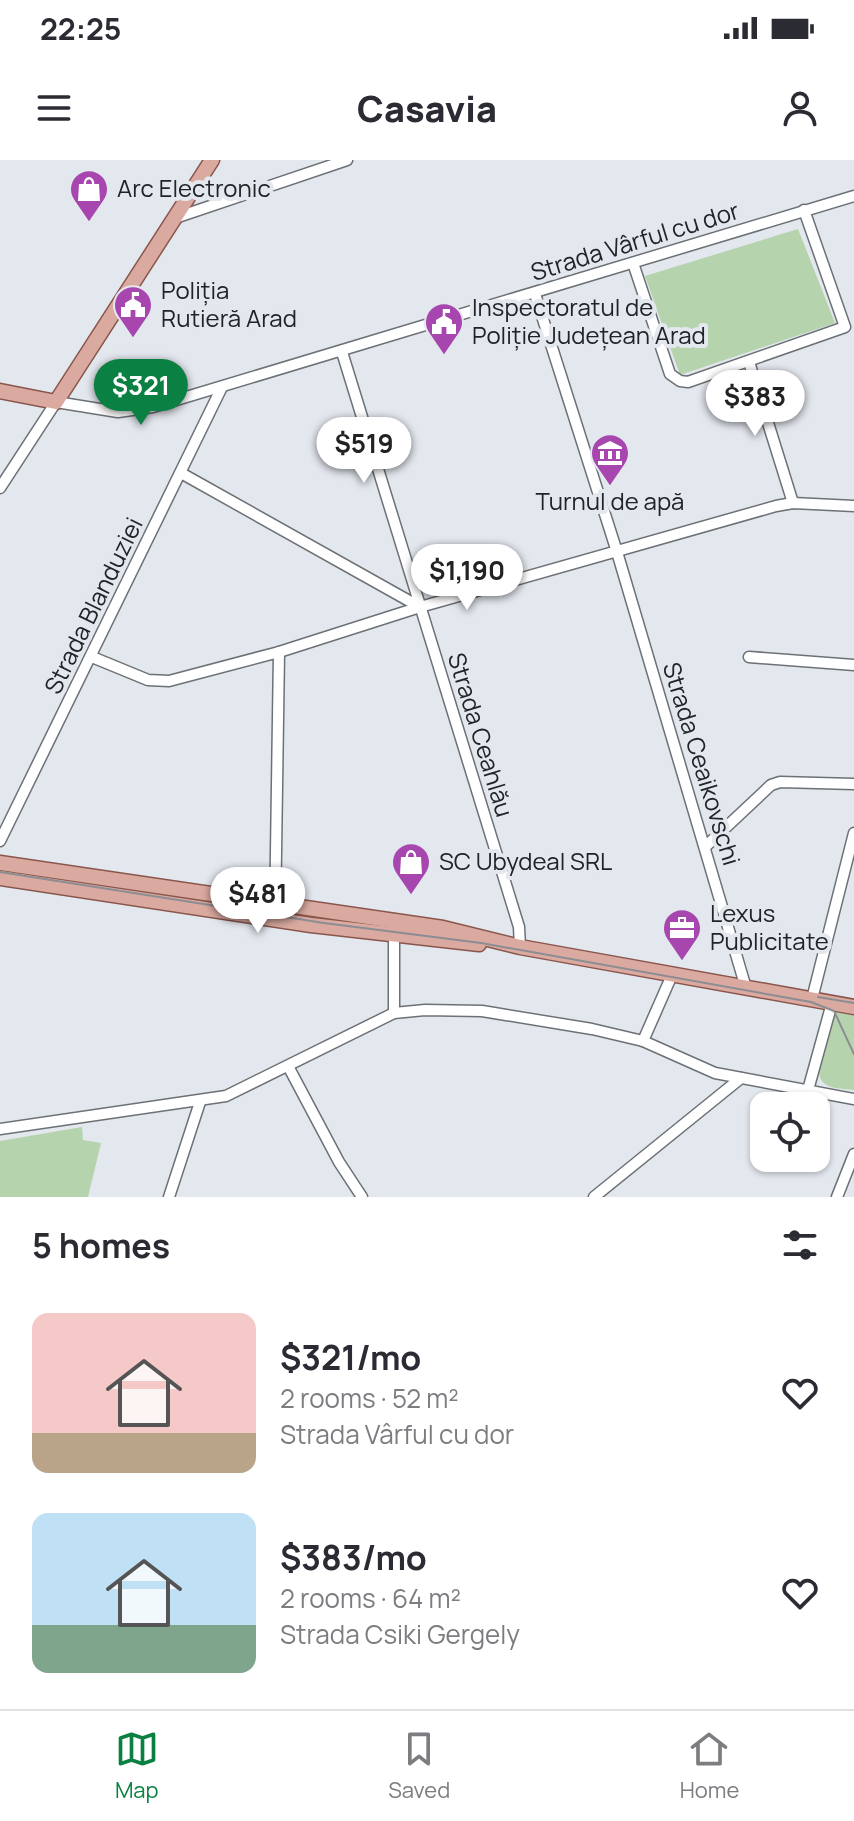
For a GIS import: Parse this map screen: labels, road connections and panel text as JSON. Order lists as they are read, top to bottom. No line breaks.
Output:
{"streets":{"street":["Strada Vârful cu dor","Strada Blanduziei","Strada Ceahlău","Strada Ceaikovschi"]},"crossings":[["Strada Vârful cu dor","Strada Blanduziei"],["Strada Vârful cu dor","Strada Ceahlău"],["Strada Vârful cu dor","Strada Ceaikovschi"]],"places":{"shop":["Arc Electronic","SC Ubydeal SRL"],"public building":["Poliția Rutieră Arad","Inspectoratul de Poliție Județean Arad"],"museum":["Turnul de apă"],"office":["Lexus Publicitate"]},"page":{"status":"22:25","header":"Casavia","price":["$321","$383","$519","$1,190","$481"],"heading":"5 homes","list":[{"name":"$321/mo","note":"2 rooms · 52 m² · Strada Vârful cu dor"},{"name":"$383/mo","note":"2 rooms · 64 m² · Strada Csiki Gergely"}],"tabs":["Map","Saved","Home"]}}
